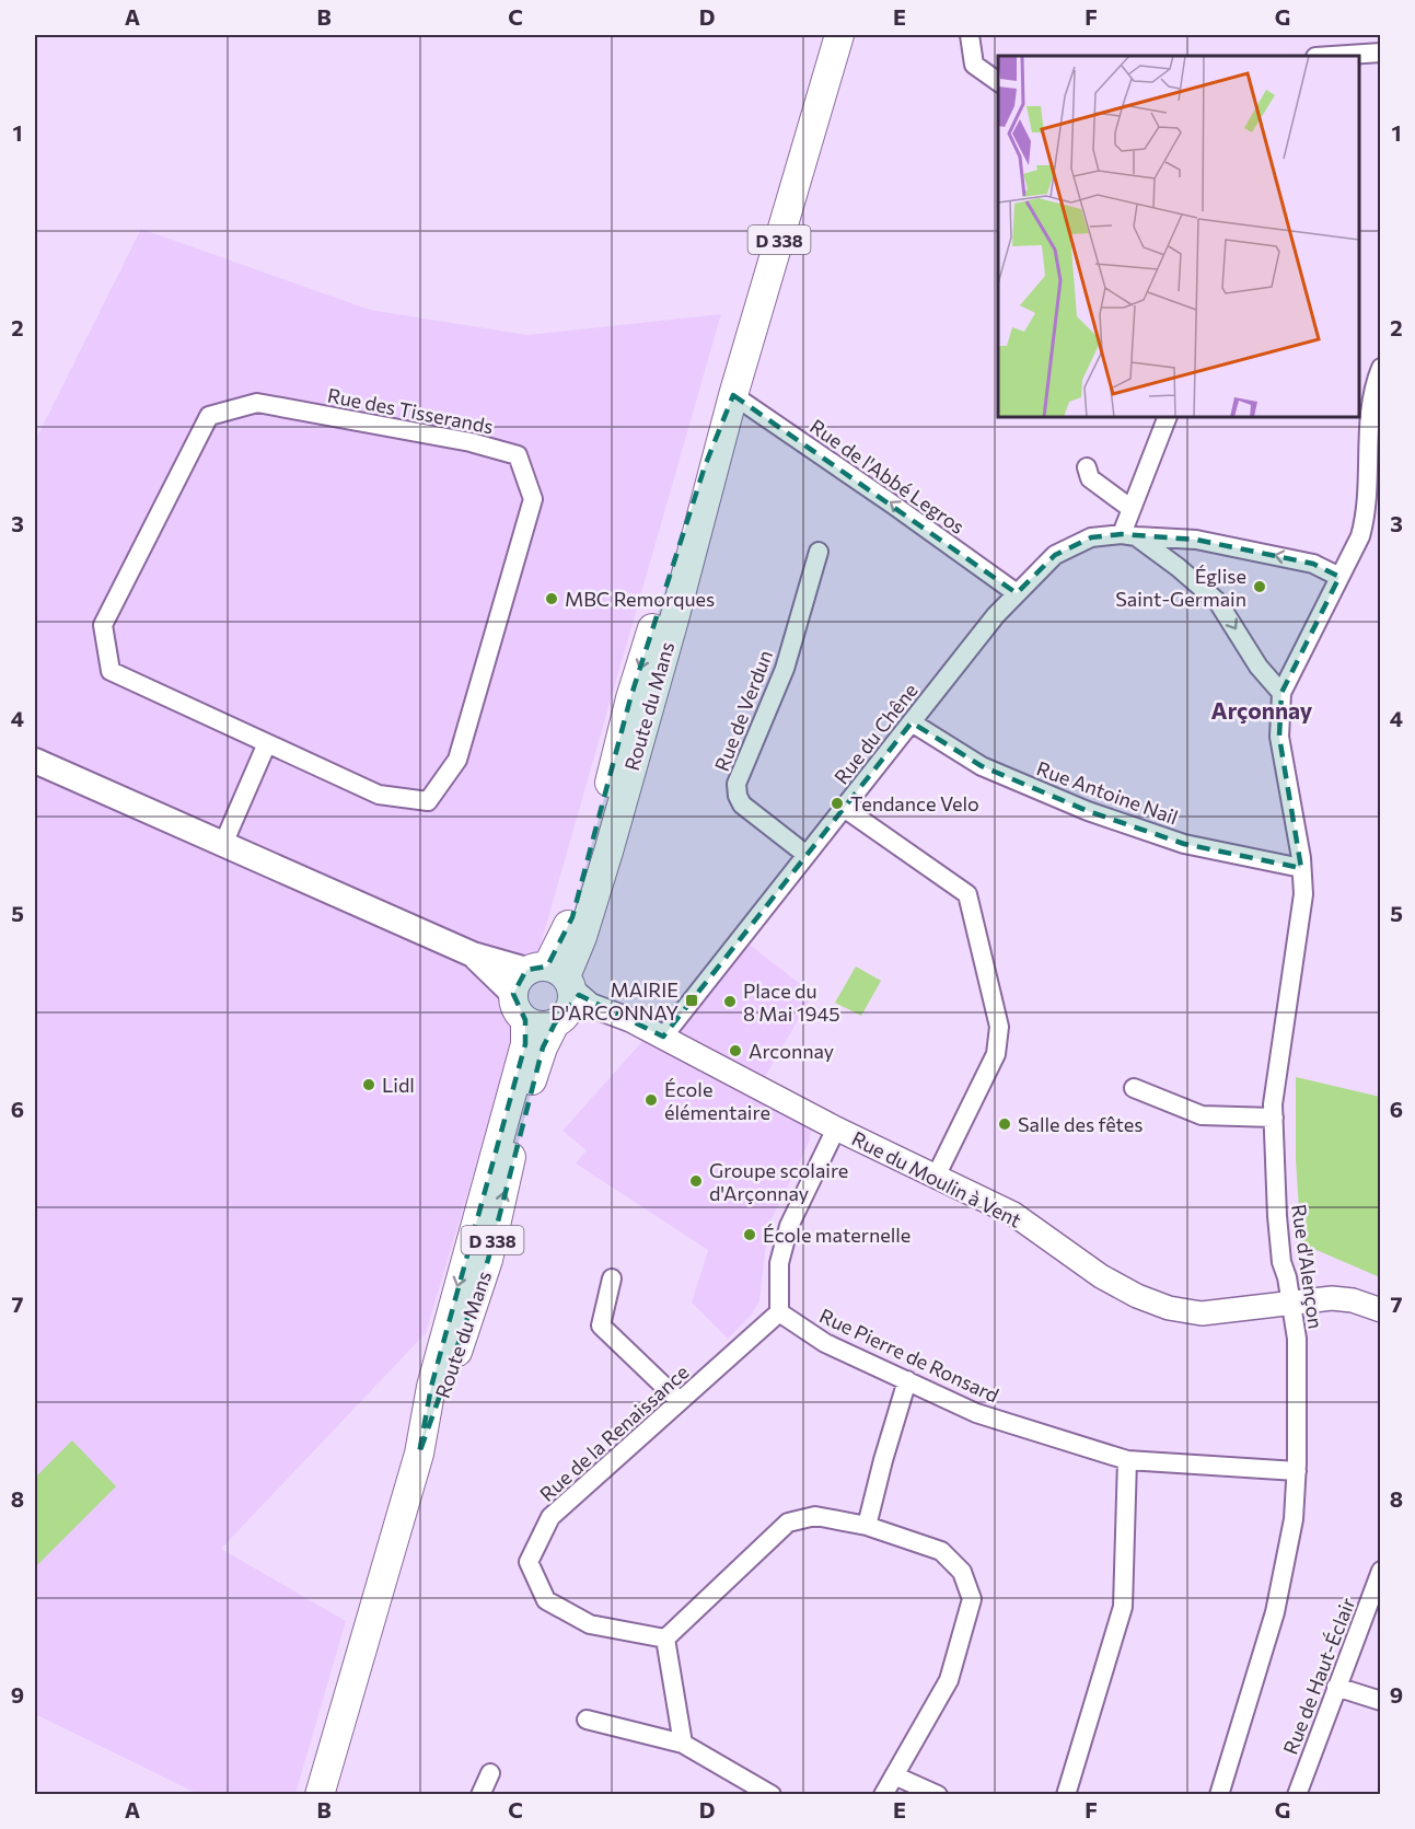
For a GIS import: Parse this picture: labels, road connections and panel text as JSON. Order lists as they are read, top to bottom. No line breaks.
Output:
{"streets":{"main road":["D 338","Route du Mans"],"street":["Rue des Tisserands","Rue de l'Abbé Legros","Rue de Verdun","Rue du Chêne","Rue Antoine Nail","Rue du Moulin à Vent","Rue d'Alençon","Rue Pierre de Ronsard","Rue de la Renaissance","Rue de Haut-Éclair"]},"crossings":[["Rue de l'Abbé Legros","Route du Mans"],["Rue de l'Abbé Legros","Rue du Chêne"],["Route du Mans","Rue du Moulin à Vent"],["Rue de Verdun","Rue du Chêne"],["Rue du Chêne","Rue Antoine Nail"],["Rue du Chêne","Rue du Moulin à Vent"],["Rue Antoine Nail","Rue d'Alençon"],["Rue du Moulin à Vent","Rue d'Alençon"],["Rue d'Alençon","Rue Pierre de Ronsard"],["Rue Pierre de Ronsard","Rue de la Renaissance"]],"one_way":["Rue de l'Abbé Legros"],"districts":["Arçonnay"],"places":{"other":["Église Saint-Germain","MBC Remorques","Tendance Velo","Place du 8 Mai 1945","Arconnay","Lidl","École élémentaire","Salle des fêtes","Groupe scolaire d'Arçonnay","École maternelle"],"transit":["MAIRIE D'ARCONNAY"]},"grid":{"columns":["A","B","C","D","E","F","G"],"rows":["1","2","3","4","5","6","7","8","9"]}}
